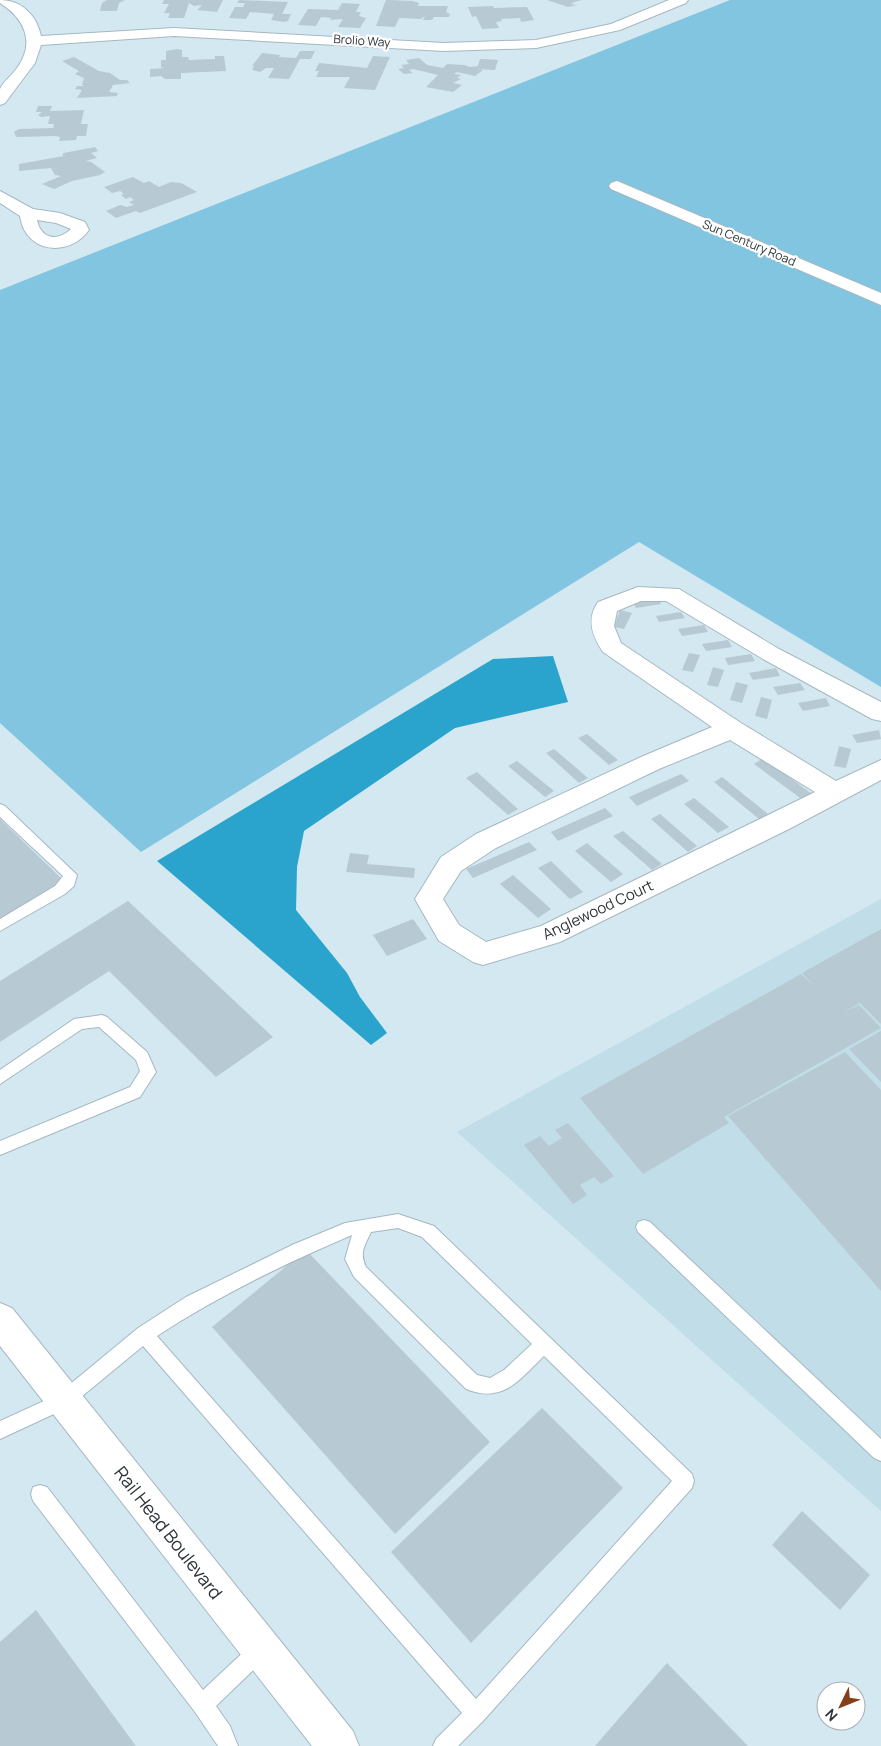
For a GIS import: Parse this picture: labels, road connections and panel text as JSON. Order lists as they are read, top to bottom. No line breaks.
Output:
{"streets":{"street":["Brolio Way","Sun Century Road","Anglewood Court","Rail Head Boulevard"]},"north":"bottom left"}
